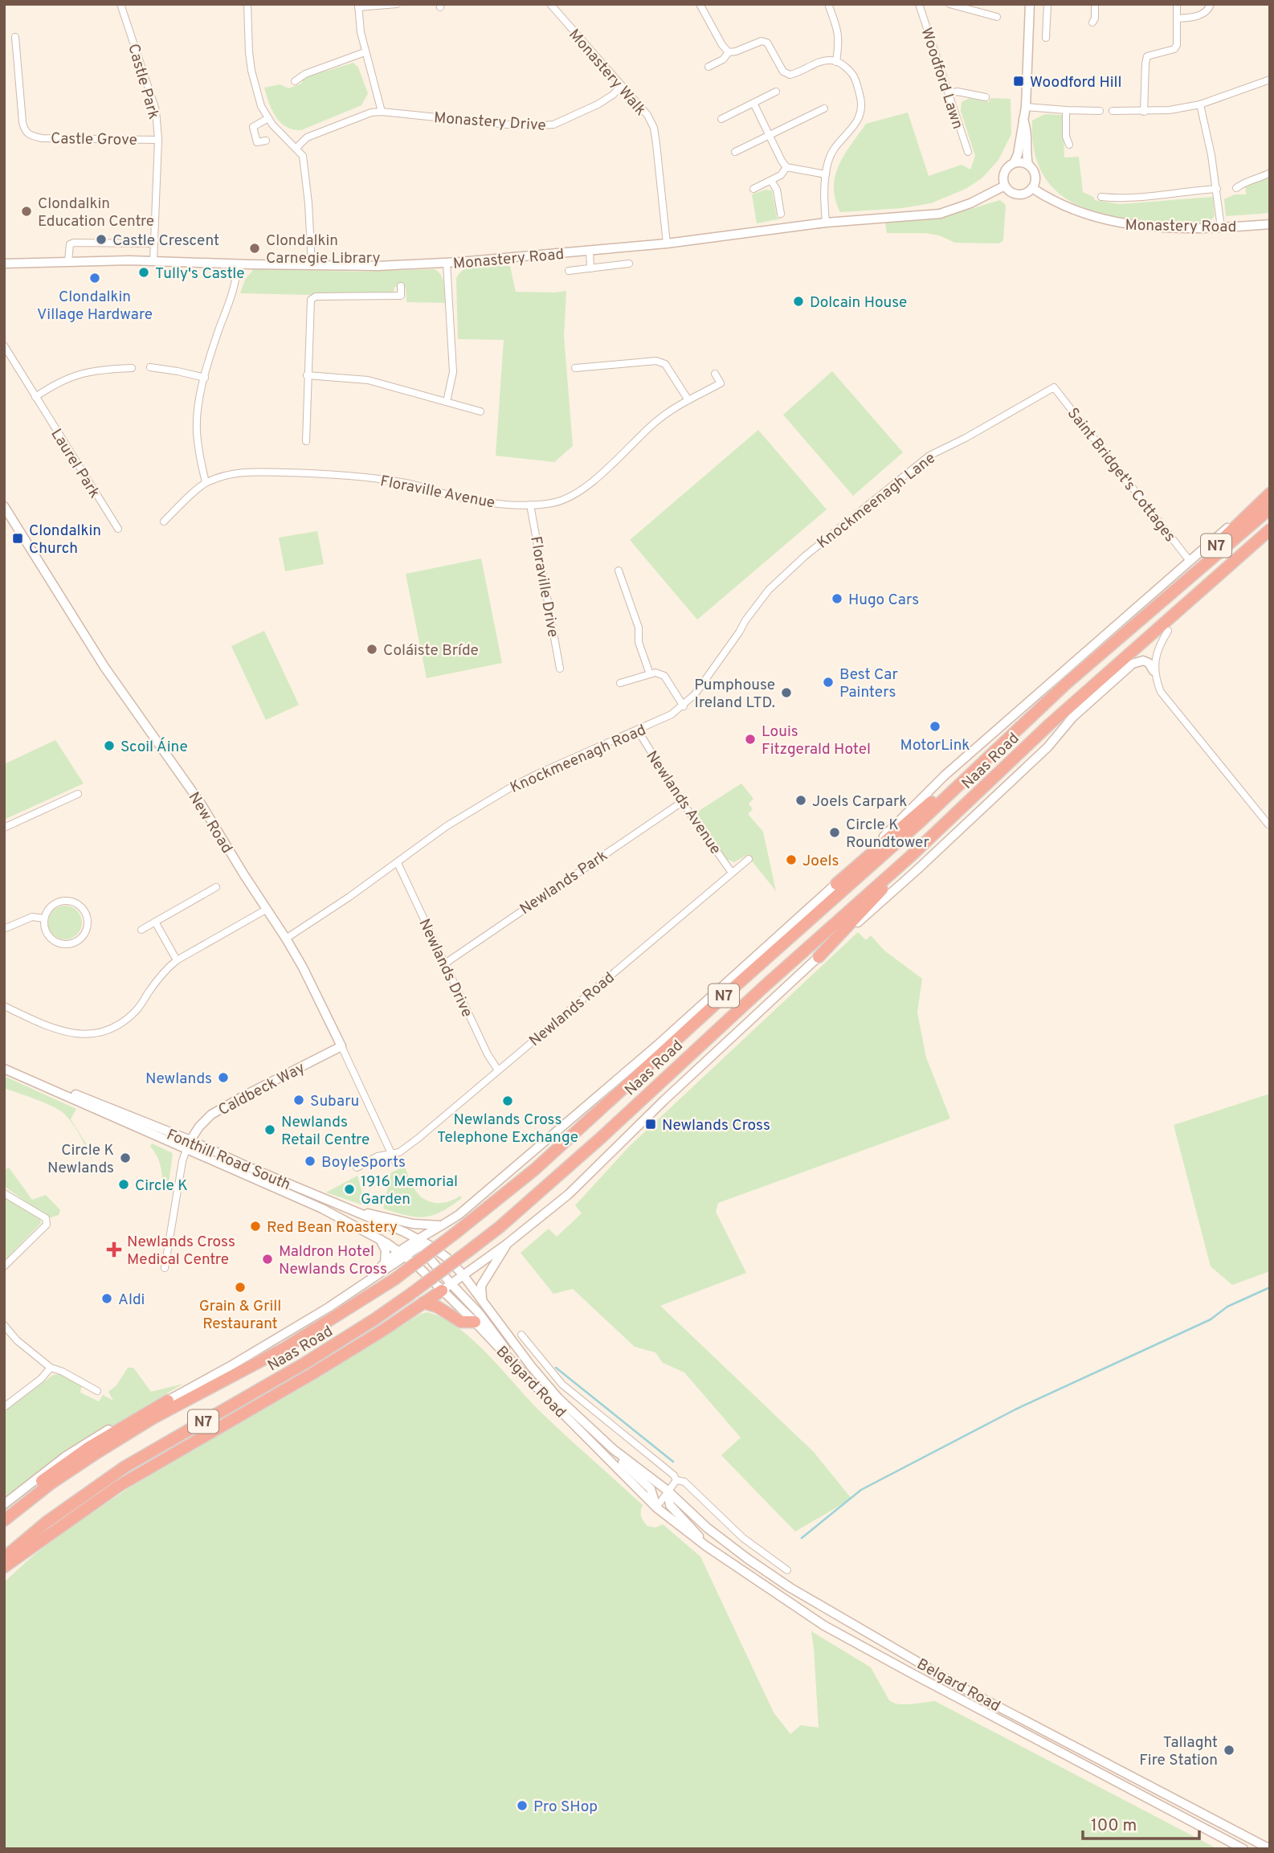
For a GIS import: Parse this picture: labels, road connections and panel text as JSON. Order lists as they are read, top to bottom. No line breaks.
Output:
{"streets":{"highway":["N7","Naas Road"],"main road":["Monastery Road","New Road","Caldbeck Way","Fonthill Road South","Belgard Road"],"street":["Monastery Walk","Woodford Lawn","Castle Park","Monastery Drive","Castle Grove","Laurel Park","Saint Bridget's Cottages","Floraville Avenue","Knockmeenagh Lane","Floraville Drive","Knockmeenagh Road","Newlands Avenue","Newlands Park","Newlands Drive","Newlands Road"]},"crossings":[["Monastery Walk","Monastery Drive"],["Monastery Walk","Monastery Road"],["Castle Park","Castle Grove"],["Castle Park","Monastery Road"],["Saint Bridget's Cottages","Knockmeenagh Lane"],["Saint Bridget's Cottages","Naas Road"],["Floraville Avenue","Floraville Drive"],["Knockmeenagh Lane","Knockmeenagh Road"],["N7","Naas Road"],["Knockmeenagh Road","Newlands Avenue"],["Knockmeenagh Road","New Road"],["Knockmeenagh Road","Newlands Drive"],["Naas Road","Fonthill Road South"],["Naas Road","Belgard Road"],["Newlands Avenue","Newlands Park"],["Newlands Avenue","Newlands Road"],["New Road","Newlands Road"],["New Road","Caldbeck Way"],["Newlands Park","Newlands Drive"],["Newlands Drive","Newlands Road"],["Caldbeck Way","Fonthill Road South"],["Fonthill Road South","Belgard Road"]],"places":{"transit":["Woodford Hill","Clondalkin Church","Newlands Cross"],"other":["Clondalkin Education Centre","Castle Crescent","Clondalkin Carnegie Library","Tully's Castle","Clondalkin Village Hardware","Dolcain House","Hugo Cars","Coláiste Bríde","Best Car Painters","Pumphouse Ireland LTD.","MotorLink","Louis Fitzgerald Hotel","Scoil Áine","Joels Carpark","Circle K Roundtower","Joels","Newlands","Subaru","Newlands Cross Telephone Exchange","Newlands Retail Centre","Circle K Newlands","BoyleSports","Circle K","1916 Memorial Garden","Red Bean Roastery","Maldron Hotel Newlands Cross","Grain & Grill Restaurant","Aldi","Tallaght Fire Station","Pro SHop"],"health":["Newlands Cross Medical Centre"]},"scale_bar":"100 m"}
